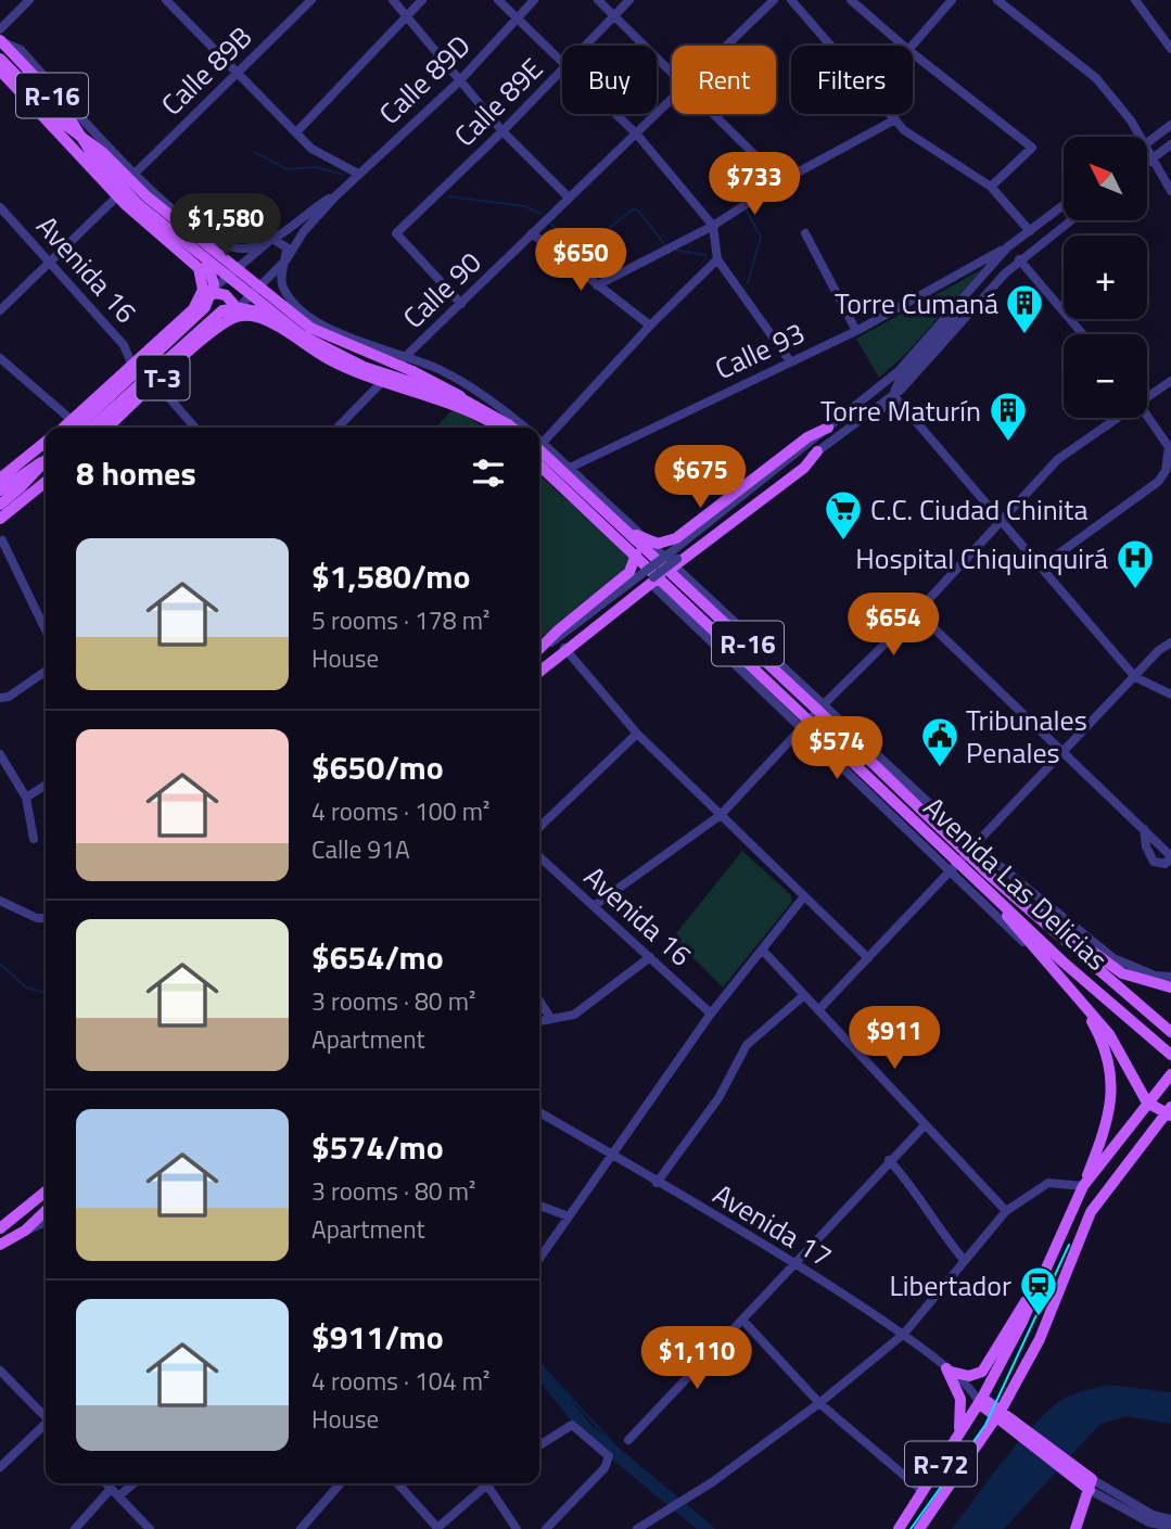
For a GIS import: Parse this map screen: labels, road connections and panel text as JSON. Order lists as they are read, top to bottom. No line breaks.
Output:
{"streets":{"main road":["R-16","T-3","Avenida Las Delicias","Avenida 17","R-72"],"street":["Calle 89B","Calle 89D","Calle 89E","Avenida 16","Calle 90","Calle 93"]},"crossings":[["Calle 89B","R-16"],["R-16","Calle 90"],["R-16","Calle 93"],["R-16","T-3"],["Calle 89E","Calle 90"],["Avenida 16","T-3"],["Avenida 17","R-72"]],"places":{"building":["Torre Cumaná","Torre Maturín"],"supermarket":["C.C. Ciudad Chinita"],"hospital":["Hospital Chiquinquirá"],"public building":["Tribunales Penales"],"station":["Libertador"]},"north":"top left","page":{"chip":["Buy","Rent","Filters"],"map_buttons":["+","−"],"price":["$733","$1,580","$650","$675","$654","$574","$911","$1,110"],"heading":"8 homes","list":[{"name":"$1,580/mo","note":"5 rooms · 178 m² · House"},{"name":"$650/mo","note":"4 rooms · 100 m² · Calle 91A"},{"name":"$654/mo","note":"3 rooms · 80 m² · Apartment"},{"name":"$574/mo","note":"3 rooms · 80 m² · Apartment"},{"name":"$911/mo","note":"4 rooms · 104 m² · House"}]}}
